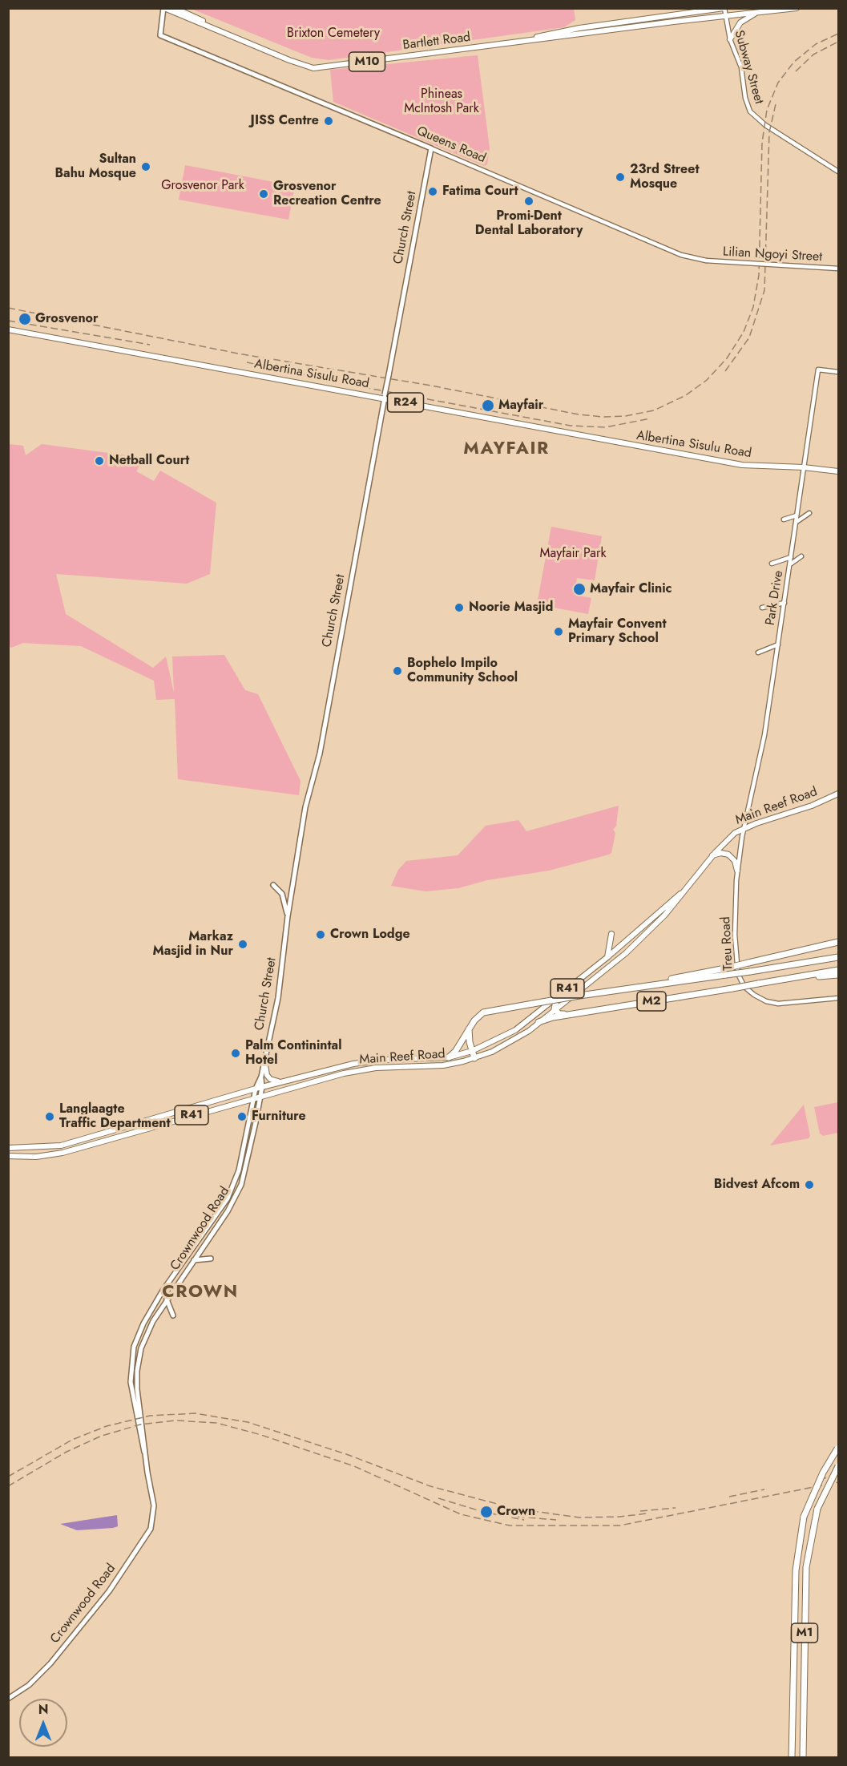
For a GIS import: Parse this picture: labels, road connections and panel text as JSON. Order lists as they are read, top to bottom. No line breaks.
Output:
{"streets":{"highway":["M2","M1"],"main road":["Bartlett Road","M10","Queens Road","Church Street","Albertina Sisulu Road","R24","Main Reef Road","R41","Crownwood Road"],"street":["Subway Street","Lilian Ngoyi Street","Park Drive","Treu Road"]},"crossings":[["Bartlett Road","M10"],["Bartlett Road","Subway Street"],["Bartlett Road","Queens Road"],["M10","Subway Street"],["Queens Road","Church Street"],["Queens Road","Lilian Ngoyi Street"],["Church Street","Albertina Sisulu Road"],["Church Street","Main Reef Road"],["Church Street","Crownwood Road"],["Albertina Sisulu Road","Park Drive"],["Park Drive","Main Reef Road"],["Park Drive","Treu Road"],["Main Reef Road","Treu Road"],["Main Reef Road","Crownwood Road"]],"districts":["MAYFAIR","CROWN"],"parks":["Brixton Cemetery","Phineas McIntosh Park","Grosvenor Park","Mayfair Park"],"places":["JISS Centre","Sultan Bahu Mosque","23rd Street Mosque","Fatima Court","Grosvenor Recreation Centre","Promi-Dent Dental Laboratory","Grosvenor","Mayfair","Netball Court","Mayfair Clinic","Noorie Masjid","Mayfair Convent Primary School","Bophelo Impilo Community School","Crown Lodge","Markaz Masjid in Nur","Palm Continintal Hotel","Langlaagte Traffic Department","Furniture","Bidvest Afcom","Crown"],"north":"top"}
